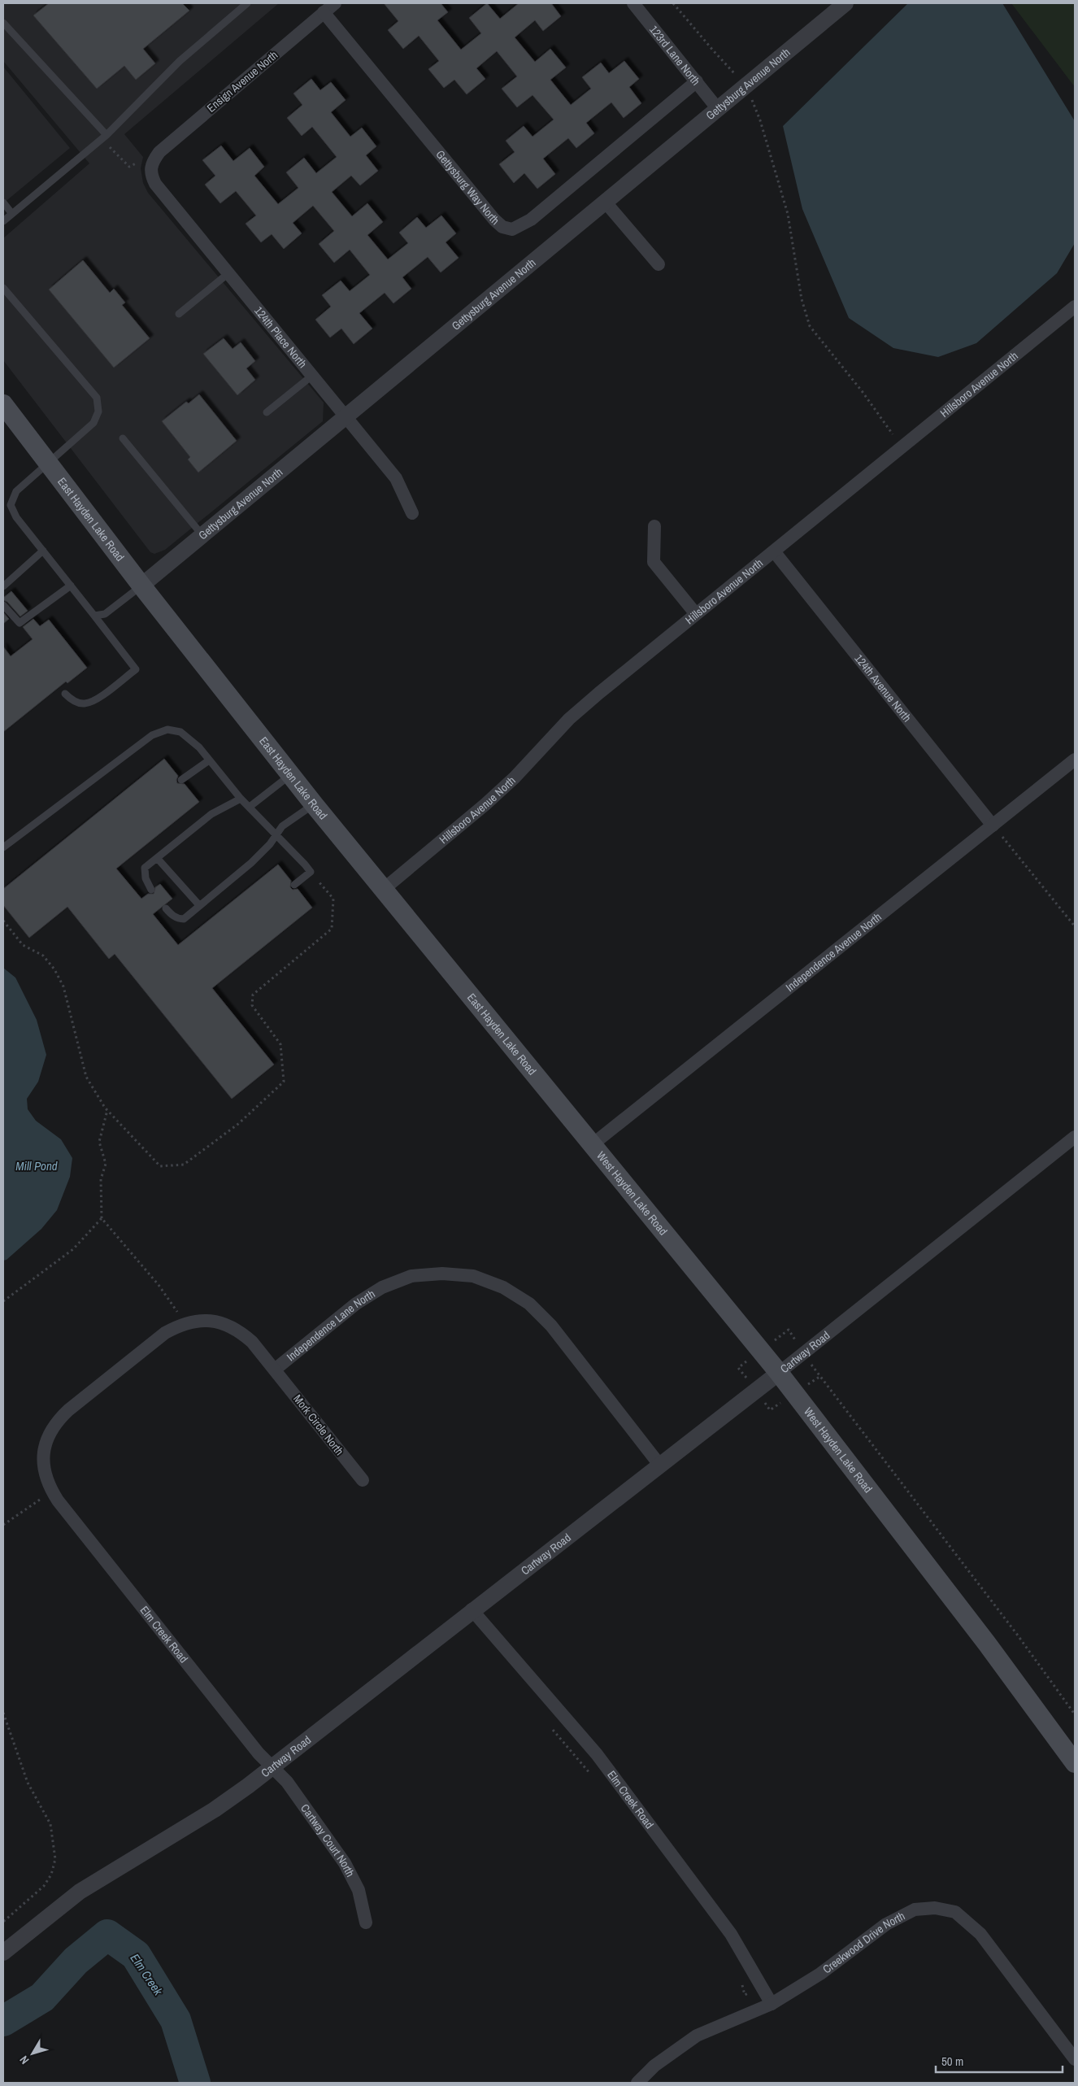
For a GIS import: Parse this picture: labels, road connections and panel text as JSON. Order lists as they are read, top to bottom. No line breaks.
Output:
{"streets":{"main road":["East Hayden Lake Road","West Hayden Lake Road"],"street":["123rd Lane North","Ensign Avenue North","Gettysburg Avenue North","Gettysburg Way North","124th Place North","Hillsboro Avenue North","124th Avenue North","Independence Avenue North","Independence Lane North","Cartway Road","Mork Circle North","Elm Creek Road","Cartway Court North","Creekwood Drive North"]},"crossings":[["123rd Lane North","Gettysburg Avenue North"],["123rd Lane North","Gettysburg Way North"],["Ensign Avenue North","Gettysburg Way North"],["Ensign Avenue North","124th Place North"],["Gettysburg Avenue North","124th Place North"],["Gettysburg Avenue North","East Hayden Lake Road"],["Hillsboro Avenue North","East Hayden Lake Road"],["Hillsboro Avenue North","124th Avenue North"],["East Hayden Lake Road","Independence Avenue North"],["East Hayden Lake Road","West Hayden Lake Road"],["124th Avenue North","Independence Avenue North"],["Independence Avenue North","West Hayden Lake Road"],["West Hayden Lake Road","Cartway Road"],["Independence Lane North","Cartway Road"],["Independence Lane North","Mork Circle North"],["Cartway Road","Elm Creek Road"],["Cartway Road","Cartway Court North"],["Elm Creek Road","Cartway Court North"],["Elm Creek Road","Creekwood Drive North"]],"water":["Mill Pond","Elm Creek"],"scale_bar":"50 m","north":"bottom left"}
